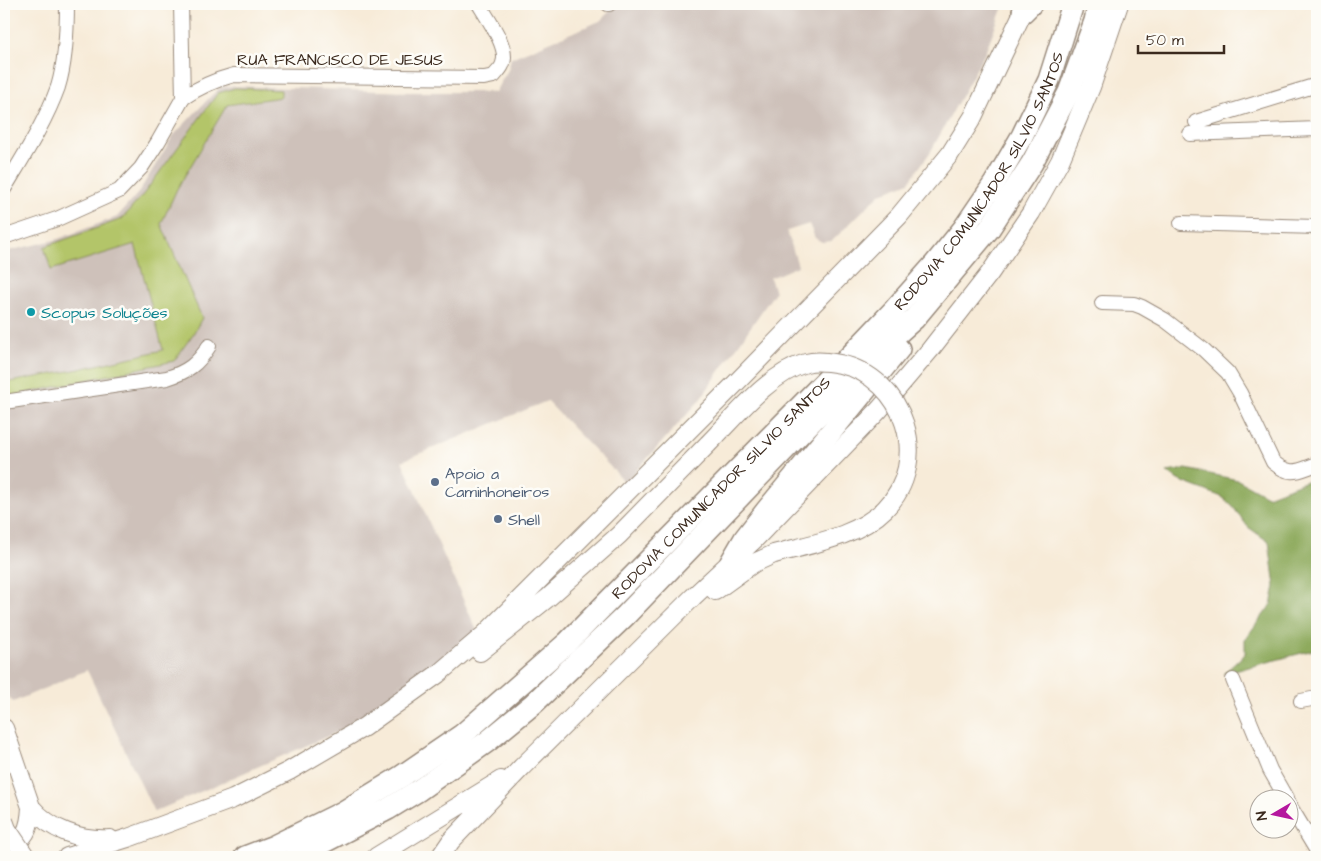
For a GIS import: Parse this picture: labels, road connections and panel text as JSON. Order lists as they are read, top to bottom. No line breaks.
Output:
{"streets":{"highway":["RODOVIA COMUNICADOR SILVIO SANTOS"],"street":["RUA FRANCISCO DE JESUS"]},"places":["Scopus Soluções","Apoio a Caminhoneiros","Shell"],"scale_bar":"50 m","north":"left"}
